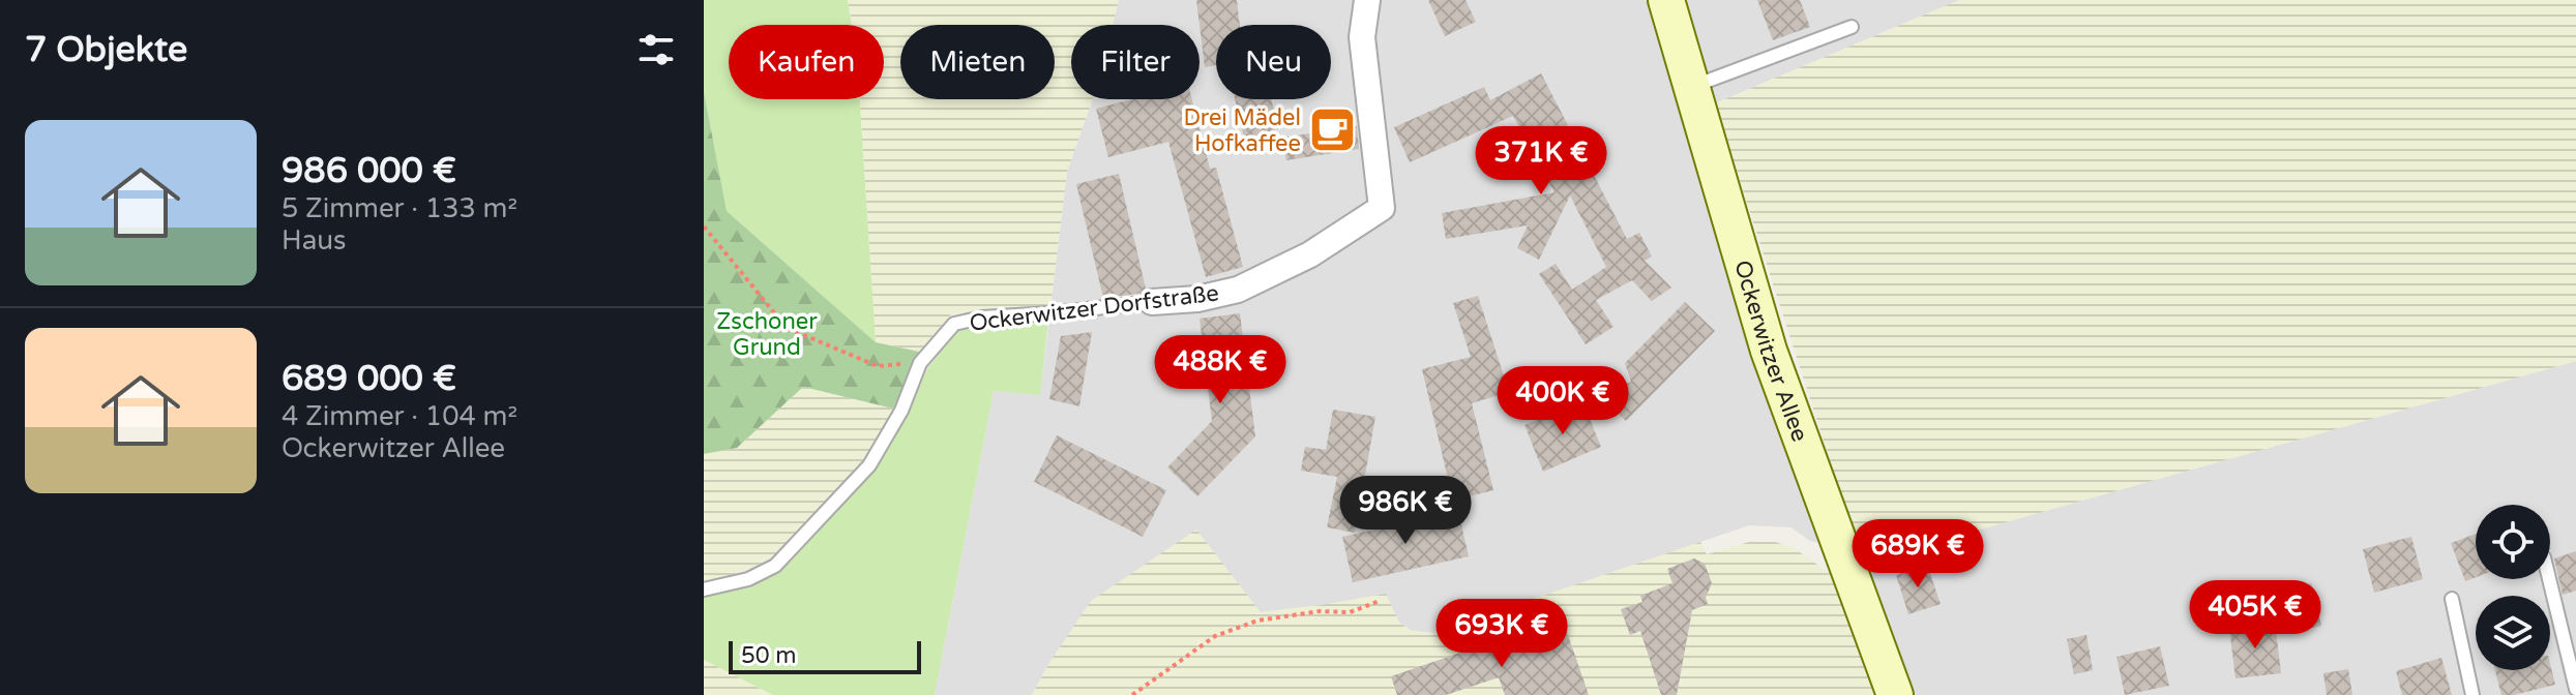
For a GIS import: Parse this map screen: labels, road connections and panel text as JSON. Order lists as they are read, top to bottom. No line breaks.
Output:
{"streets":{"street":["Ockerwitzer Dorfstraße","Ockerwitzer Allee"]},"parks":["Zschoner Grund"],"places":{"cafe":["Drei Mädel Hofkaffee"]},"scale_bar":"50 m","page":{"heading":"7 Objekte","chip":["Kaufen","Mieten","Filter","Neu"],"list":[{"name":"986 000 €","note":"5 Zimmer · 133 m² · Haus"},{"name":"689 000 €","note":"4 Zimmer · 104 m² · Ockerwitzer Allee"}],"price":["371K €","488K €","400K €","986K €","689K €","405K €","693K €"],"scale":"50 m"}}
